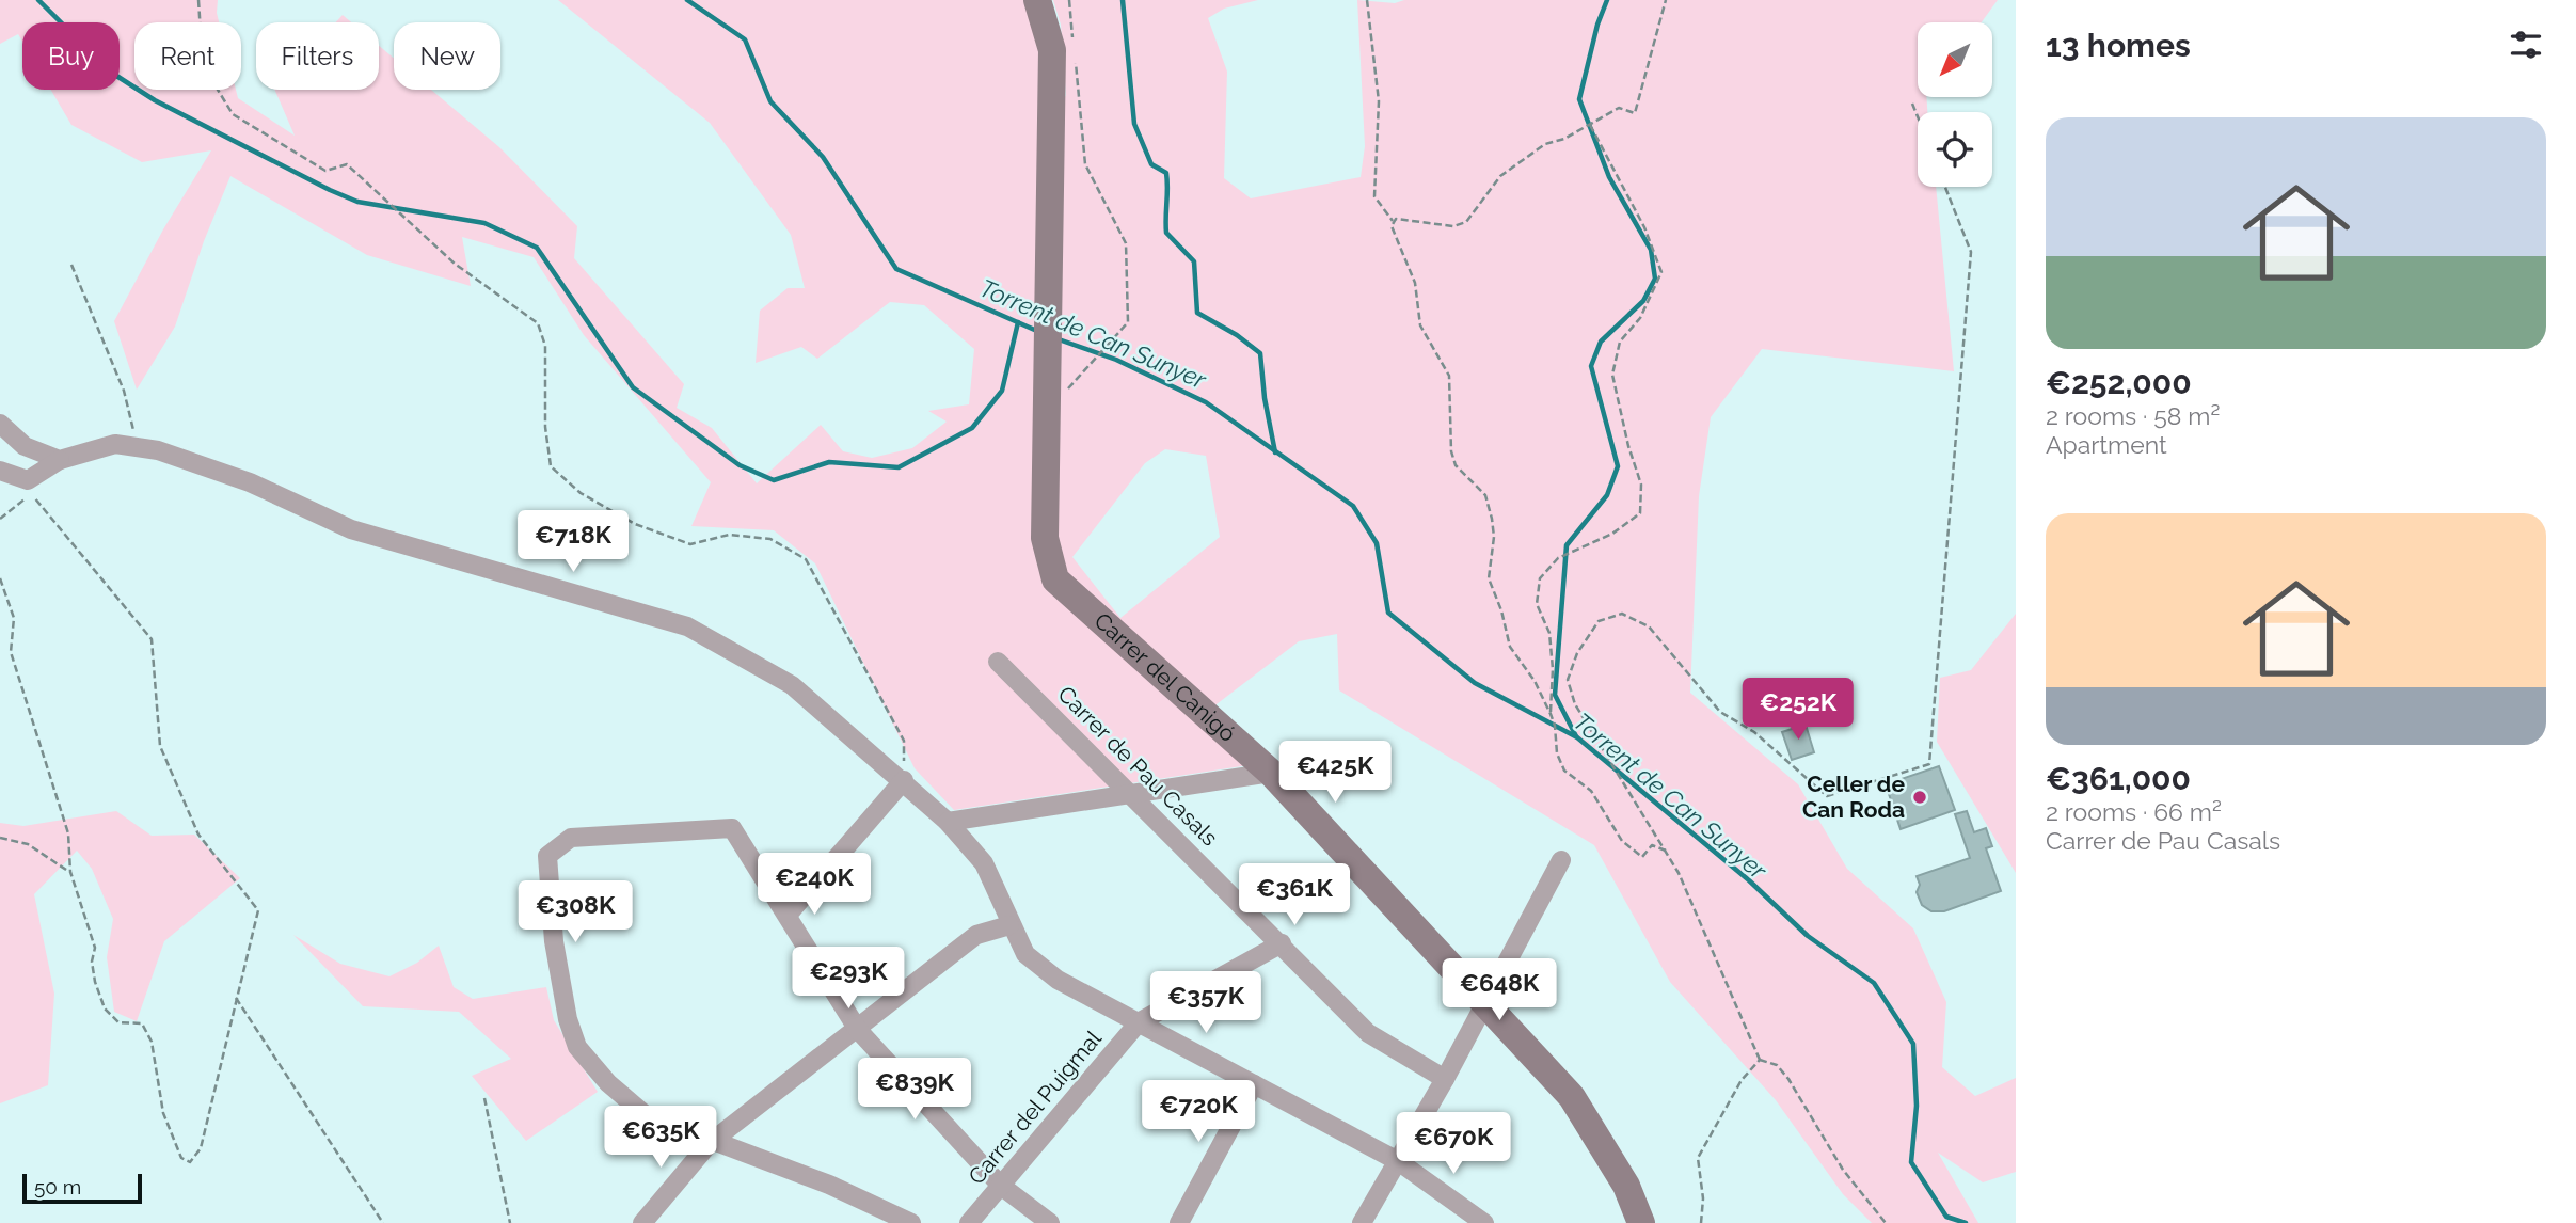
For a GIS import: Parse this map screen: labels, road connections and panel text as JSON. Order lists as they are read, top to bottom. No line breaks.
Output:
{"streets":{"street":["Carrer del Canigó","Carrer de Pau Casals","Carrer del Puigmal"]},"water":["Torrent de Can Sunyer"],"places":["Celler de Can Roda"],"scale_bar":"50 m","north":"bottom left","page":{"heading":"13 homes","chip":["Buy","Rent","Filters","New"],"list":[{"name":"€252,000","note":"2 rooms · 58 m² · Apartment"},{"name":"€361,000","note":"2 rooms · 66 m² · Carrer de Pau Casals"}],"price":["€718K","€252K","€425K","€240K","€361K","€308K","€293K","€648K","€357K","€839K","€720K","€635K","€670K"],"scale":"50 m"}}
